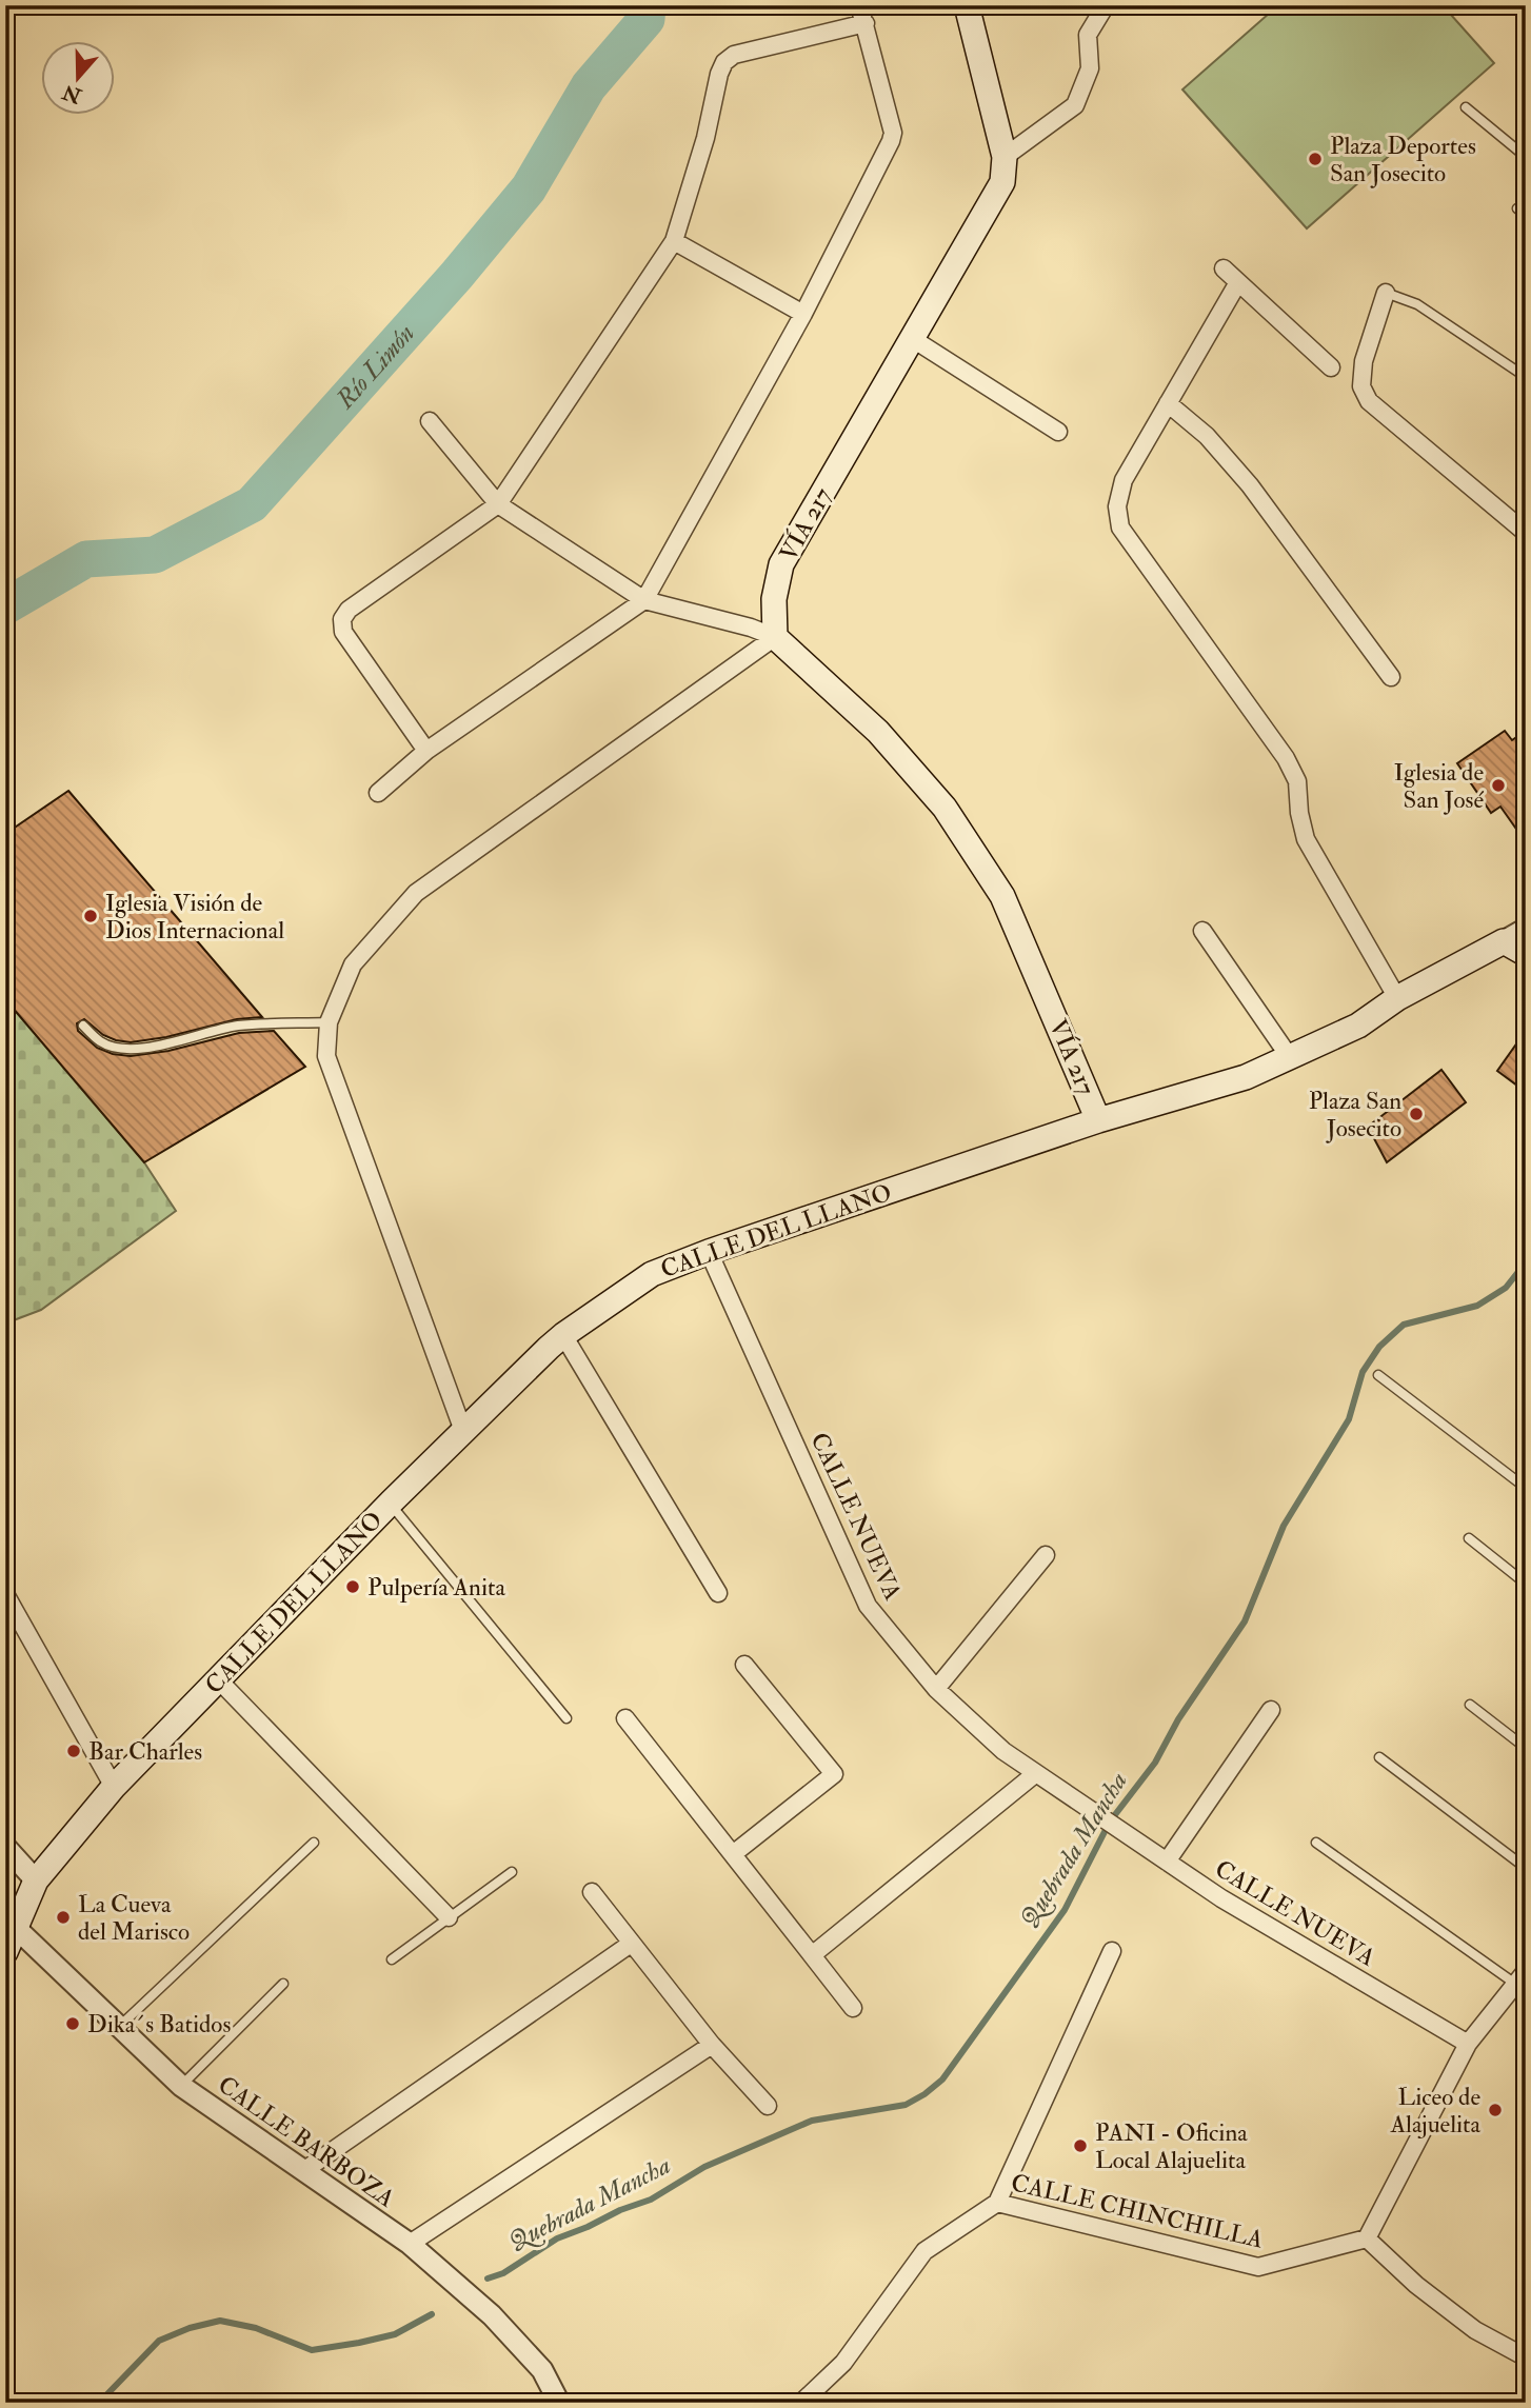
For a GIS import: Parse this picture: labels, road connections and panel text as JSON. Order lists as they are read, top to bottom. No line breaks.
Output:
{"streets":{"main road":["VÍA 217","CALLE DEL LLANO"],"street":["CALLE NUEVA","CALLE BARBOZA","CALLE CHINCHILLA"]},"crossings":[["VÍA 217","CALLE DEL LLANO"],["CALLE DEL LLANO","CALLE NUEVA"],["CALLE DEL LLANO","CALLE BARBOZA"]],"water":["Río Limón","Quebrada Mancha"],"places":["Plaza Deportes San Josecito","Iglesia de San José","Iglesia Visión de Dios Internacional","Plaza San Josecito","Pulpería Anita","Bar Charles","La Cueva del Marisco","Dika´s Batidos","Liceo de Alajuelita","PANI - Oficina Local Alajuelita"],"north":"bottom"}
